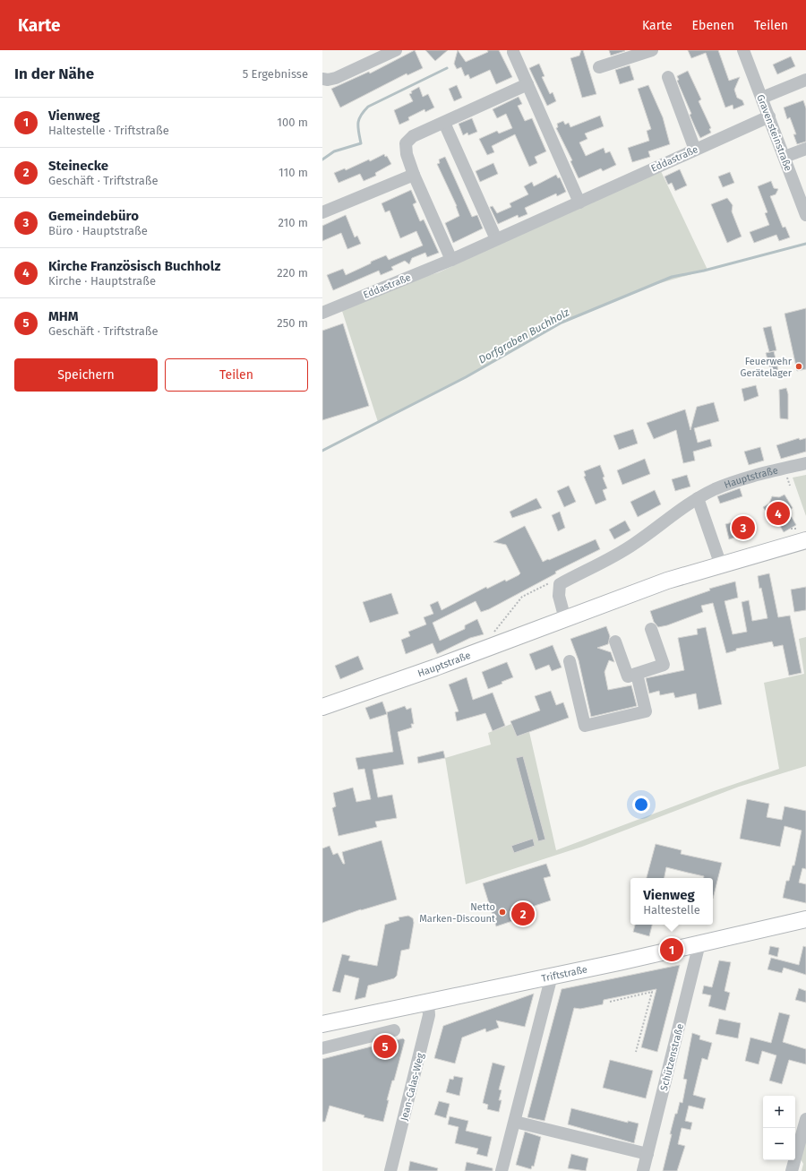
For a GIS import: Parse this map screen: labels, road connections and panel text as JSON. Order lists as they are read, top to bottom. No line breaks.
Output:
{"streets":{"main road":["Hauptstraße","Triftstraße"],"street":["Gravensteinstraße","Eddastraße","Schützenstraße","Jean-Calas-Weg"]},"crossings":[["Gravensteinstraße","Eddastraße"],["Triftstraße","Schützenstraße"],["Triftstraße","Jean-Calas-Weg"]],"water":["Dorfgraben Buchholz"],"places":["Feuerwehr Gerätelager","Netto Marken-Discount"],"page":{"header":"Karte","nav":["Karte","Ebenen","Teilen"],"heading":["In der Nähe","5 Ergebnisse"],"list":[{"mark":"1","name":"Vienweg","note":"Haltestelle · Triftstraße","value":"100 m"},{"mark":"2","name":"Steinecke","note":"Geschäft · Triftstraße","value":"110 m"},{"mark":"3","name":"Gemeindebüro","note":"Büro · Hauptstraße","value":"210 m"},{"mark":"4","name":"Kirche Französisch Buchholz","note":"Kirche · Hauptstraße","value":"220 m"},{"mark":"5","name":"MHM","note":"Geschäft · Triftstraße","value":"250 m"}],"buttons":["Speichern","Teilen"],"pins":["4","3","2","1","5"],"popup":["Vienweg","Haltestelle"],"map_buttons":["+","−"]}}
